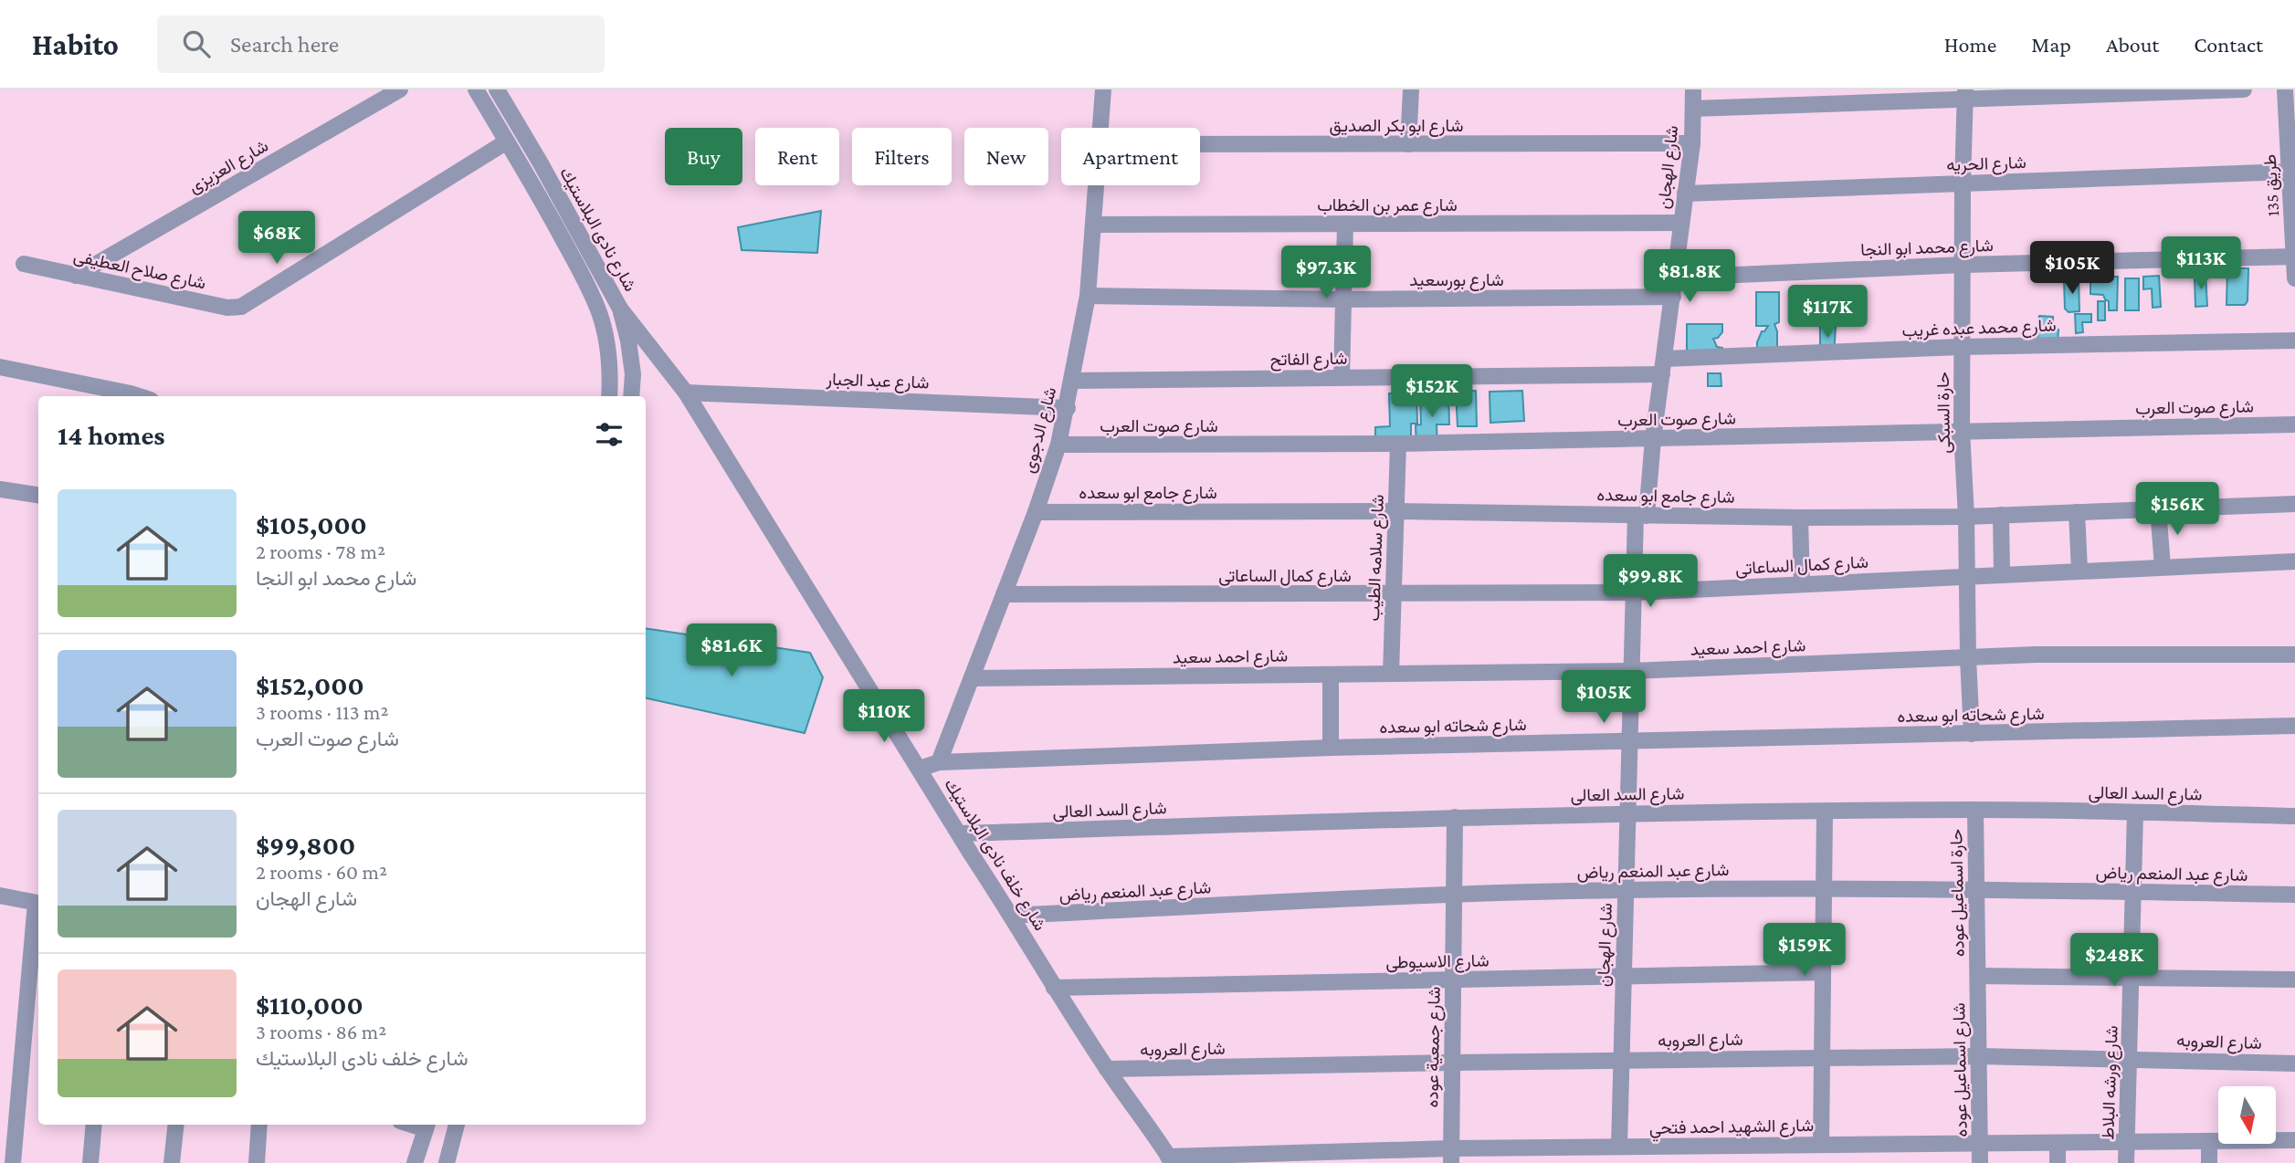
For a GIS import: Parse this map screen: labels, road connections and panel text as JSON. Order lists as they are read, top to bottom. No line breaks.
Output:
{"streets":{"street":["شارع ابو بكر الصديق","شارع الحريه","شارع العزيزى","شارع الهجان","طريق 135","شارع عمر بن الخطاب","شارع نادى البلاستيك","شارع محمد ابو النجا","شارع صلاح العطيفى","شارع بورسعيد","شارع محمد عبده غريب","شارع الفاتح","شارع عبد الجبار","شارع صوت العرب","حارة السبكى","شارع الدجوى","شارع جامع ابو سعده","شارع سلامه الطيب","شارع كمال الساعاتى","شارع احمد سعيد","شارع شحاته ابو سعده","شارع السد العالى","شارع خلف نادى البلاستيك","شارع عبد المنعم رياض","حارة اسماعيل عوده","شارع الاسيوطى","شارع العروبه","شارع جمعية عوده","شارع اسماعيل عوده","شارع ورشه البلاط","شارع الشهيد احمد فتحي"]},"crossings":[["شارع ابو بكر الصديق","شارع الهجان"],["شارع الحريه","شارع الهجان"],["شارع الحريه","طريق 135"],["شارع الحريه","حارة السبكى"],["شارع العزيزى","شارع صلاح العطيفى"],["شارع الهجان","شارع عمر بن الخطاب"],["شارع الهجان","شارع محمد ابو النجا"],["شارع الهجان","شارع بورسعيد"],["شارع الهجان","شارع محمد عبده غريب"],["شارع الهجان","شارع الفاتح"],["شارع الهجان","شارع صوت العرب"],["شارع الهجان","شارع جامع ابو سعده"],["شارع الهجان","شارع كمال الساعاتى"],["شارع الهجان","شارع احمد سعيد"],["شارع الهجان","شارع شحاته ابو سعده"],["شارع الهجان","شارع السد العالى"],["شارع الهجان","شارع عبد المنعم رياض"],["شارع الهجان","شارع الاسيوطى"],["شارع الهجان","شارع العروبه"],["شارع الهجان","شارع الشهيد احمد فتحي"],["طريق 135","شارع محمد ابو النجا"],["شارع عمر بن الخطاب","شارع الدجوى"],["شارع نادى البلاستيك","شارع صلاح العطيفى"],["شارع نادى البلاستيك","شارع خلف نادى البلاستيك"],["شارع محمد ابو النجا","حارة السبكى"],["شارع بورسعيد","شارع الدجوى"],["شارع محمد عبده غريب","شارع الفاتح"],["شارع محمد عبده غريب","حارة السبكى"],["شارع الفاتح","شارع الدجوى"],["شارع عبد الجبار","شارع الدجوى"],["شارع عبد الجبار","شارع خلف نادى البلاستيك"],["شارع صوت العرب","حارة السبكى"],["شارع صوت العرب","شارع الدجوى"],["شارع صوت العرب","شارع سلامه الطيب"],["حارة السبكى","شارع جامع ابو سعده"],["حارة السبكى","شارع كمال الساعاتى"],["حارة السبكى","شارع احمد سعيد"],["حارة السبكى","شارع شحاته ابو سعده"],["شارع الدجوى","شارع جامع ابو سعده"],["شارع الدجوى","شارع كمال الساعاتى"],["شارع الدجوى","شارع احمد سعيد"],["شارع الدجوى","شارع شحاته ابو سعده"],["شارع جامع ابو سعده","شارع سلامه الطيب"],["شارع سلامه الطيب","شارع كمال الساعاتى"],["شارع سلامه الطيب","شارع احمد سعيد"],["شارع شحاته ابو سعده","شارع خلف نادى البلاستيك"],["شارع السد العالى","شارع خلف نادى البلاستيك"],["شارع السد العالى","حارة اسماعيل عوده"],["شارع السد العالى","شارع جمعية عوده"],["شارع السد العالى","شارع ورشه البلاط"],["شارع خلف نادى البلاستيك","شارع عبد المنعم رياض"],["شارع خلف نادى البلاستيك","شارع الاسيوطى"],["شارع خلف نادى البلاستيك","شارع العروبه"],["شارع خلف نادى البلاستيك","شارع الشهيد احمد فتحي"],["شارع عبد المنعم رياض","حارة اسماعيل عوده"],["شارع عبد المنعم رياض","شارع جمعية عوده"],["شارع عبد المنعم رياض","شارع ورشه البلاط"],["حارة اسماعيل عوده","شارع اسماعيل عوده"],["شارع الاسيوطى","شارع جمعية عوده"],["شارع العروبه","شارع جمعية عوده"],["شارع العروبه","شارع اسماعيل عوده"],["شارع العروبه","شارع ورشه البلاط"],["شارع جمعية عوده","شارع الشهيد احمد فتحي"],["شارع اسماعيل عوده","شارع الشهيد احمد فتحي"],["شارع ورشه البلاط","شارع الشهيد احمد فتحي"]],"north":"bottom","page":{"header":"Habito","search":"Search here","nav":["Home","Map","About","Contact"],"chip":["Buy","Rent","Filters","New","Apartment"],"price":["$68K","$113K","$105K","$97.3K","$81.8K","$117K","$152K","$156K","$99.8K","$81.6K","$105K","$110K","$159K","$248K"],"heading":"14 homes","list":[{"name":"$105,000","note":"2 rooms · 78 m² · شارع محمد ابو النجا"},{"name":"$152,000","note":"3 rooms · 113 m² · شارع صوت العرب"},{"name":"$99,800","note":"2 rooms · 60 m² · شارع الهجان"},{"name":"$110,000","note":"3 rooms · 86 m² · شارع خلف نادى البلاستيك"}]}}
